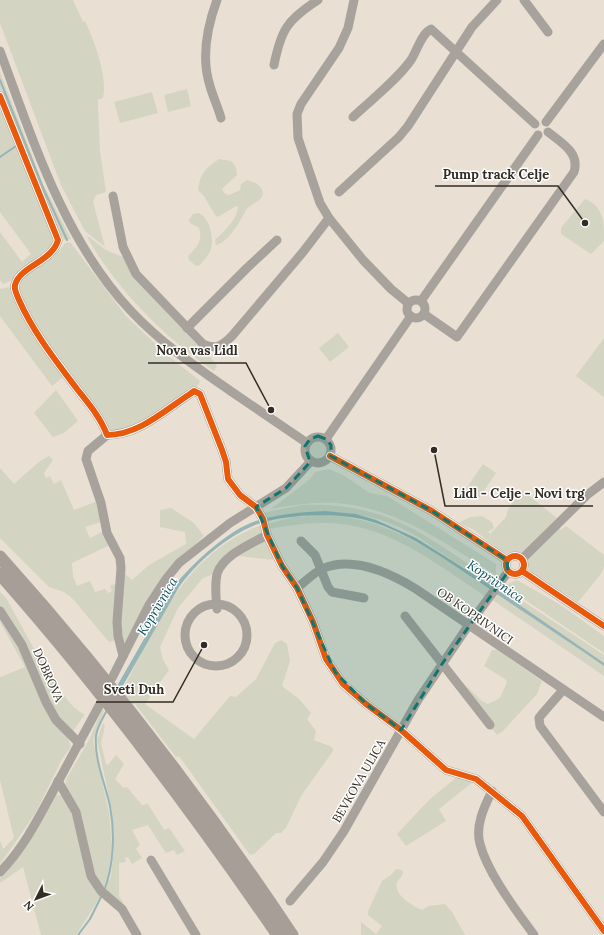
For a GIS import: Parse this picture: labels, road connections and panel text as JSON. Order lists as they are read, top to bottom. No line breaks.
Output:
{"streets":{"street":["OB KOPRIVNICI","DOBROVA","BEVKOVA ULICA"]},"crossings":[["OB KOPRIVNICI","BEVKOVA ULICA"]],"water":["Koprivnica"],"places":["Pump track Celje","Nova vas Lidl","Lidl - Celje - Novi trg","Sveti Duh"],"north":"bottom left"}
